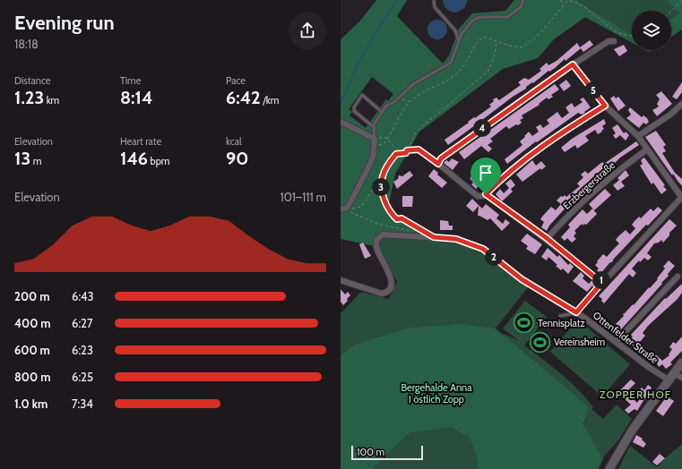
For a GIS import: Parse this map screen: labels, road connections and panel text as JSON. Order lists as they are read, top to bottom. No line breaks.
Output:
{"streets":{"street":["Erzbergerstraße","Ottenfelder Straße"]},"districts":["ZOPPER HOF"],"parks":["Bergehalde Anna I östlich Zopp"],"places":{"sports":["Tennisplatz","Vereinsheim"]},"scale_bar":"100 m","page":{"heading":["Evening run","18:18"],"stats":[["Distance","1.23 km"],["Time","8:14"],["Pace","6:42 /km"],["Elevation","13 m"],["Heart rate","146 bpm"],["kcal","90"]],"pins":["5","4","3","2","1"],"chart":["Elevation","101–111 m"],"list":[{"name":"200 m","note":"6:43"},{"name":"400 m","note":"6:27"},{"name":"600 m","note":"6:23"},{"name":"800 m","note":"6:25"},{"name":"1.0 km","note":"7:34"}],"scale":"100 m"}}
